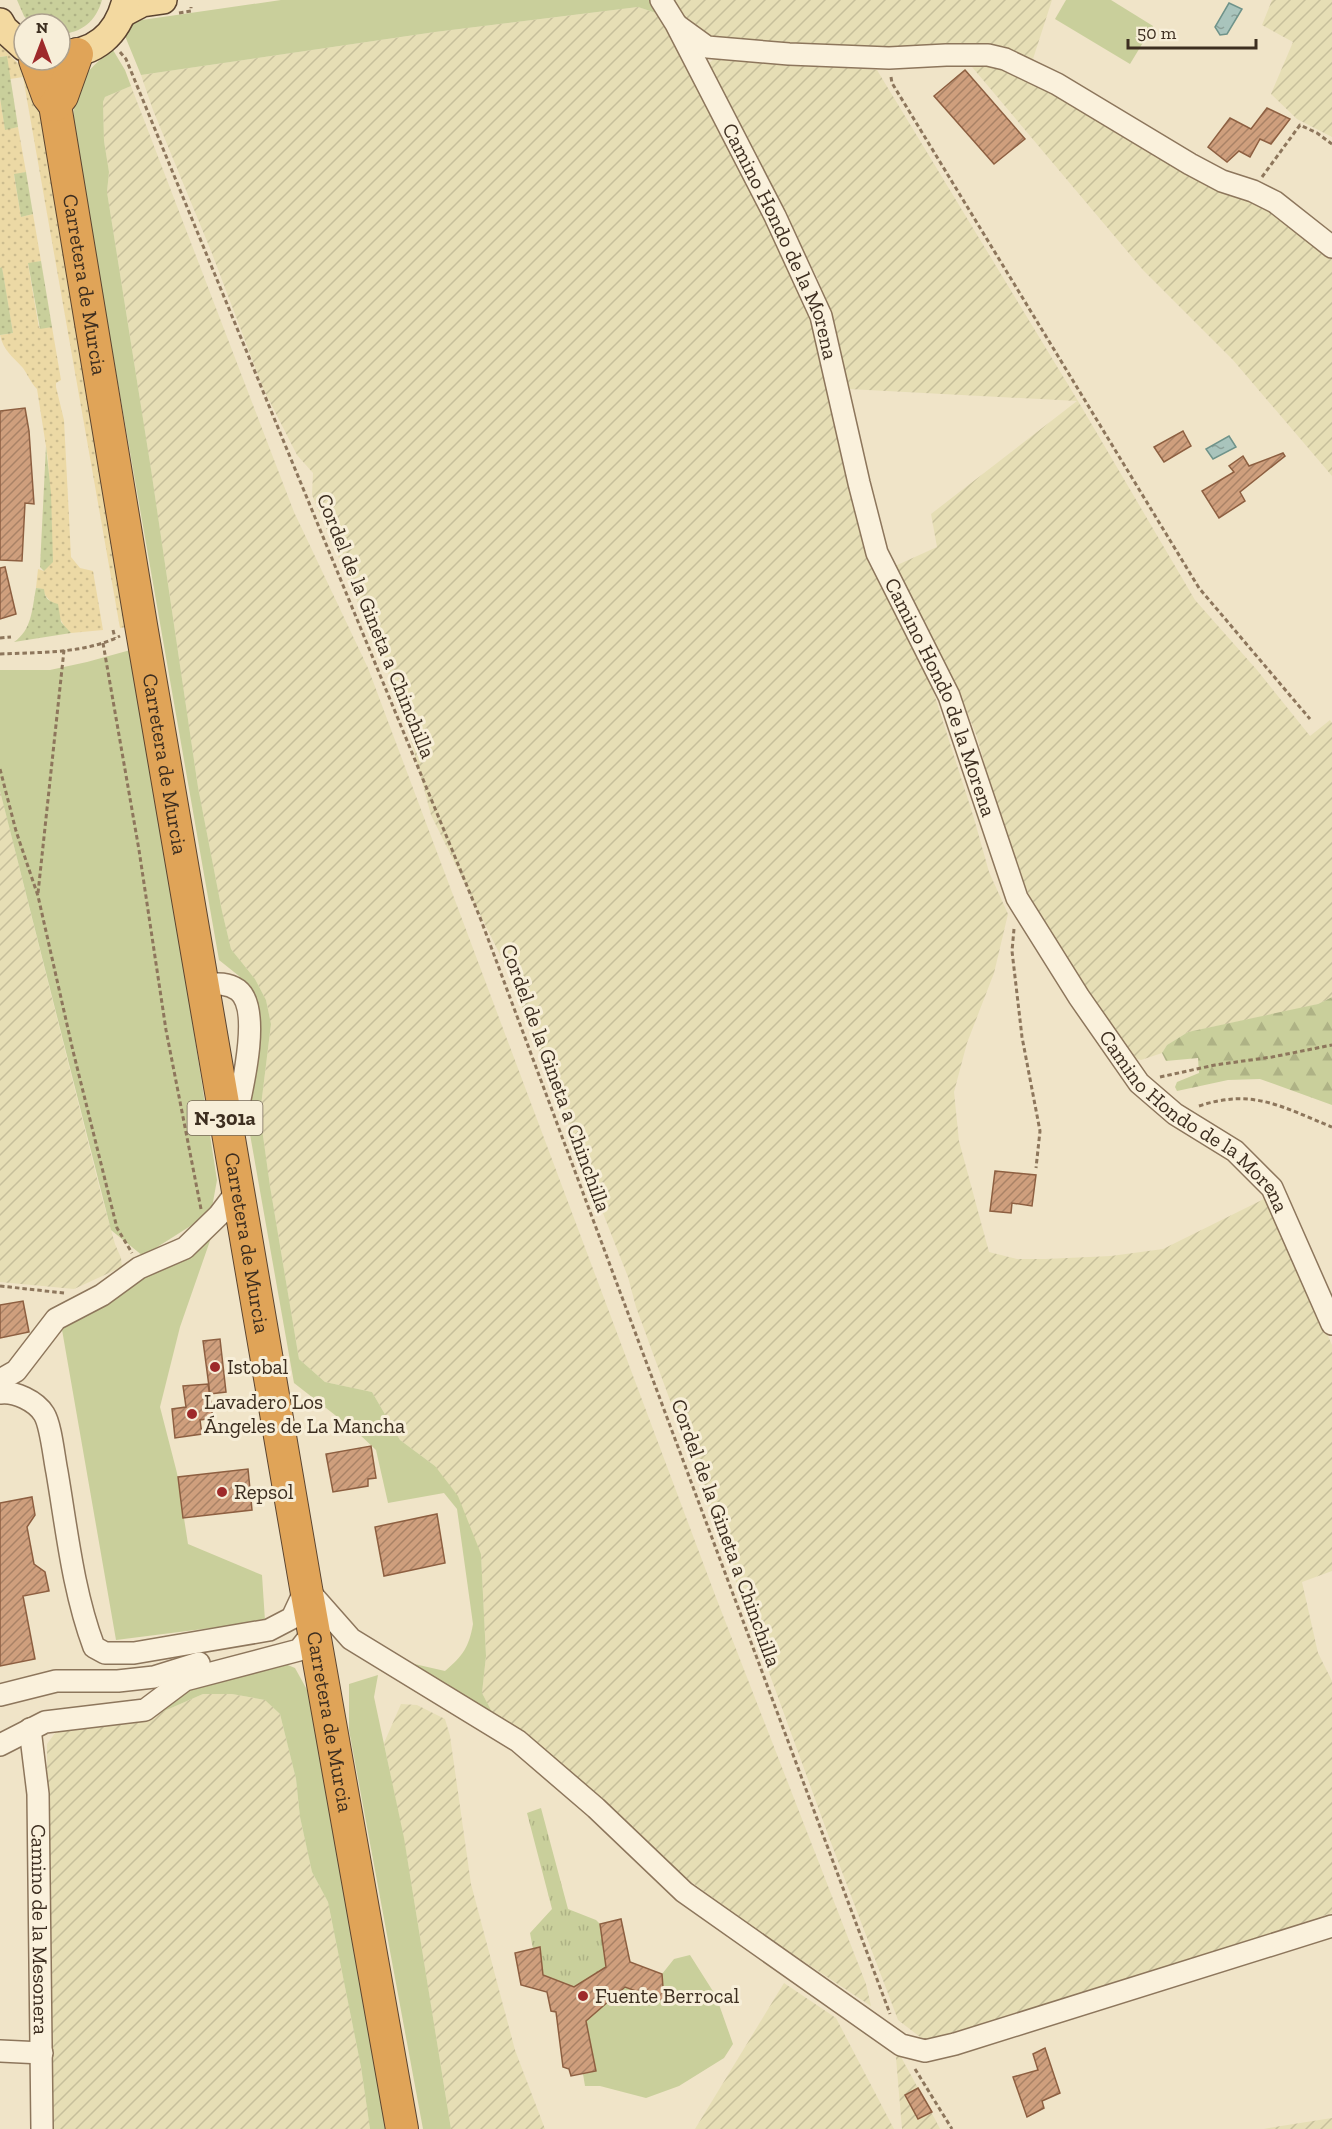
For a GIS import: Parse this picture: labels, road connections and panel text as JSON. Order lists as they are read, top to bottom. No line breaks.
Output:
{"streets":{"highway":["Carretera de Murcia","N-301a"],"street":["Camino Hondo de la Morena","Camino de la Mesonera"],"path":["Cordel de la Gineta a Chinchilla"]},"places":["Istobal","Lavadero Los Ángeles de La Mancha","Repsol","Fuente Berrocal"],"scale_bar":"50 m","north":"top"}
